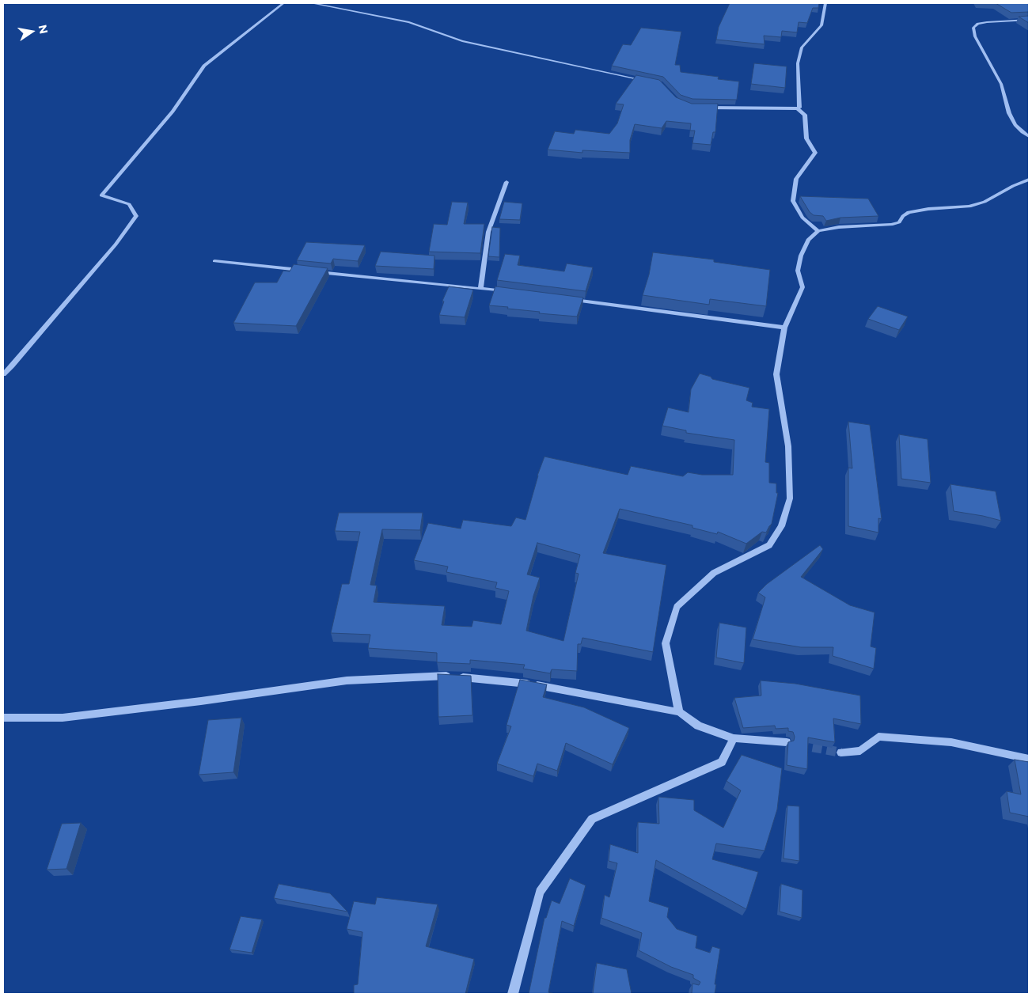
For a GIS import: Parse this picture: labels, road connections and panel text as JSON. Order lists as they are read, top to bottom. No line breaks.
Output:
{"north":"right"}
